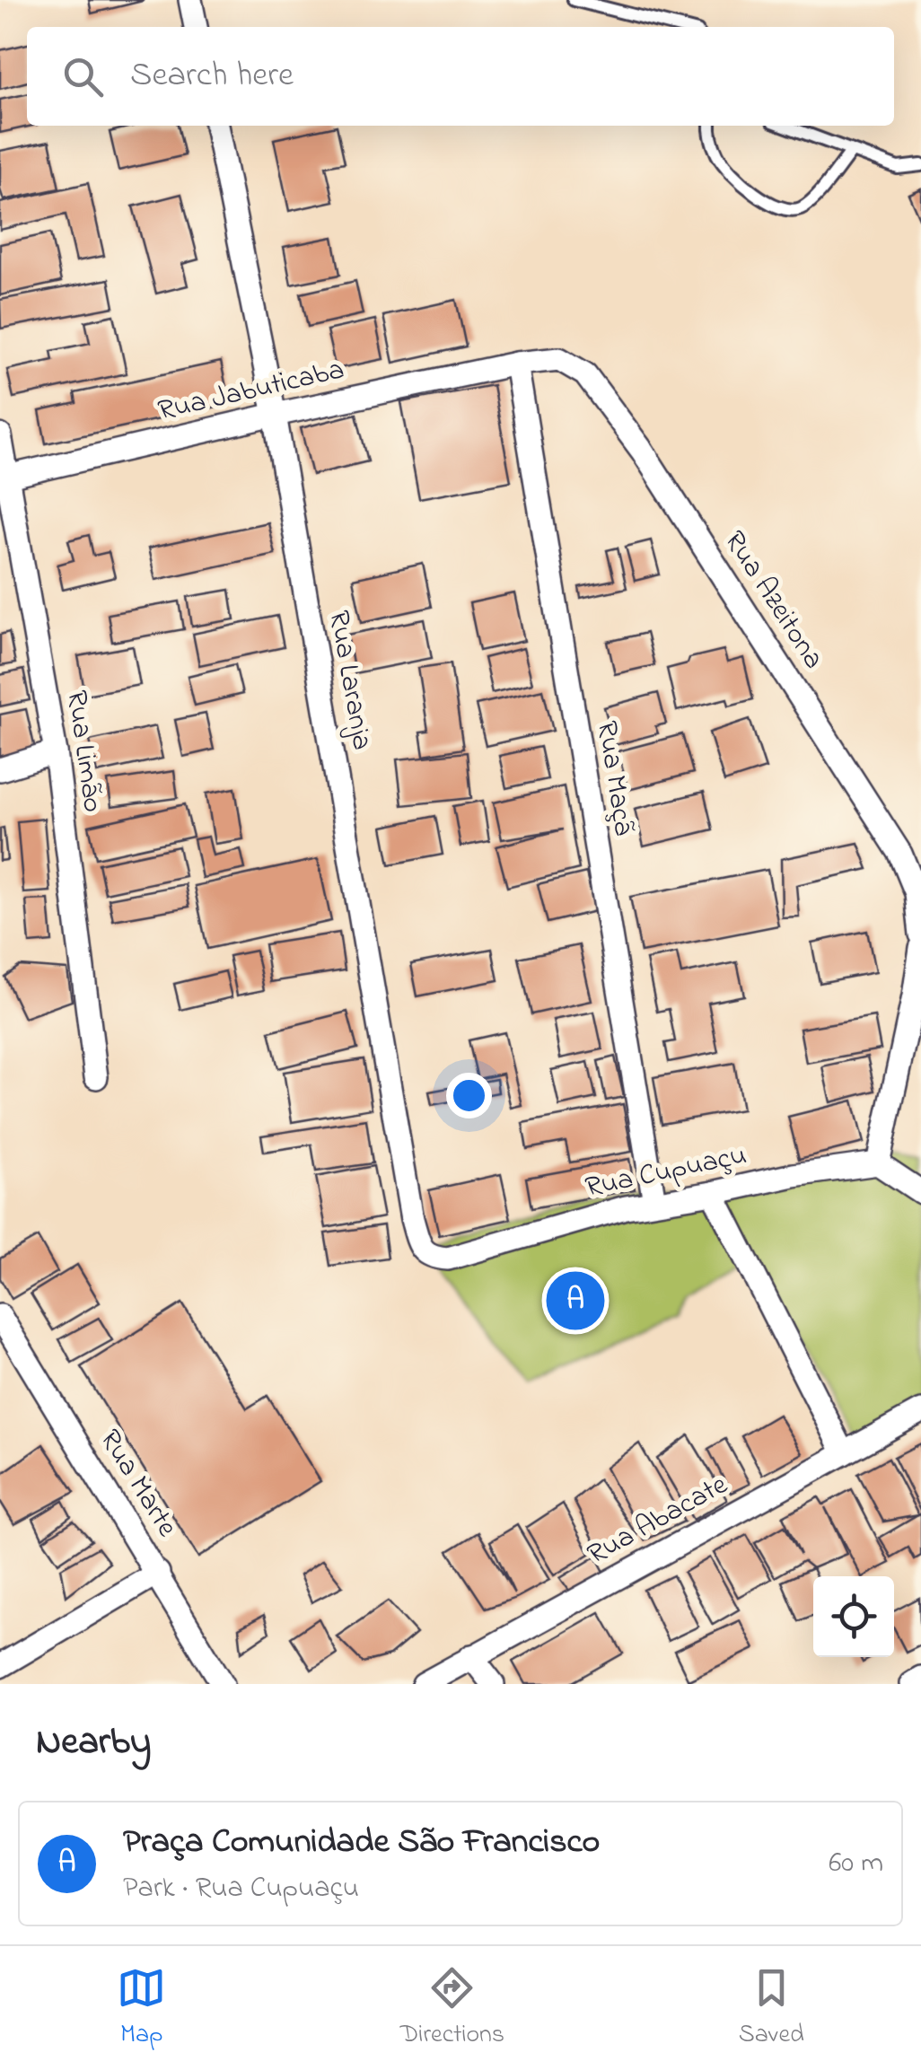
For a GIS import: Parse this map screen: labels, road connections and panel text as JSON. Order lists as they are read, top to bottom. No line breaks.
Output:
{"streets":{"street":["Rua Jabuticaba","Rua Azeitona","Rua Laranja","Rua Limão","Rua Maçã","Rua Cupuaçu","Rua Marte","Rua Abacate"]},"crossings":[["Rua Jabuticaba","Rua Azeitona"],["Rua Jabuticaba","Rua Laranja"],["Rua Jabuticaba","Rua Limão"],["Rua Jabuticaba","Rua Maçã"],["Rua Azeitona","Rua Maçã"],["Rua Laranja","Rua Cupuaçu"],["Rua Maçã","Rua Cupuaçu"]],"page":{"search":"Search here","pins":"A","heading":"Nearby","list":[{"mark":"A","name":"Praça Comunidade São Francisco","note":"Park · Rua Cupuaçu","value":"60 m"}],"nav":["Map","Directions","Saved"]}}
